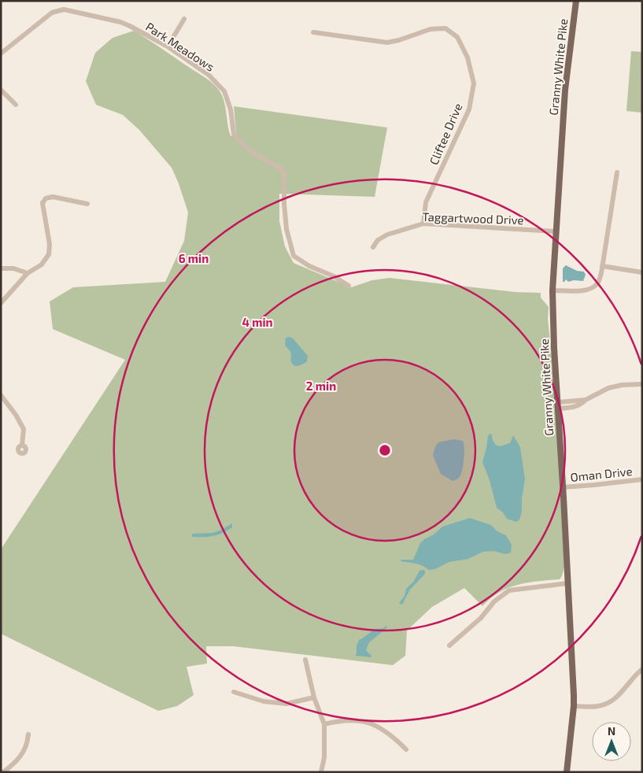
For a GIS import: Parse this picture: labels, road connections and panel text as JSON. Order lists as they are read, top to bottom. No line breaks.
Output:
{"streets":{"main road":["Granny White Pike"],"street":["Park Meadows","Cliftee Drive","Taggartwood Drive","Oman Drive"]},"crossings":[["Granny White Pike","Taggartwood Drive"],["Granny White Pike","Oman Drive"],["Cliftee Drive","Taggartwood Drive"]],"north":"top","rings":["6 min","4 min","2 min"]}
